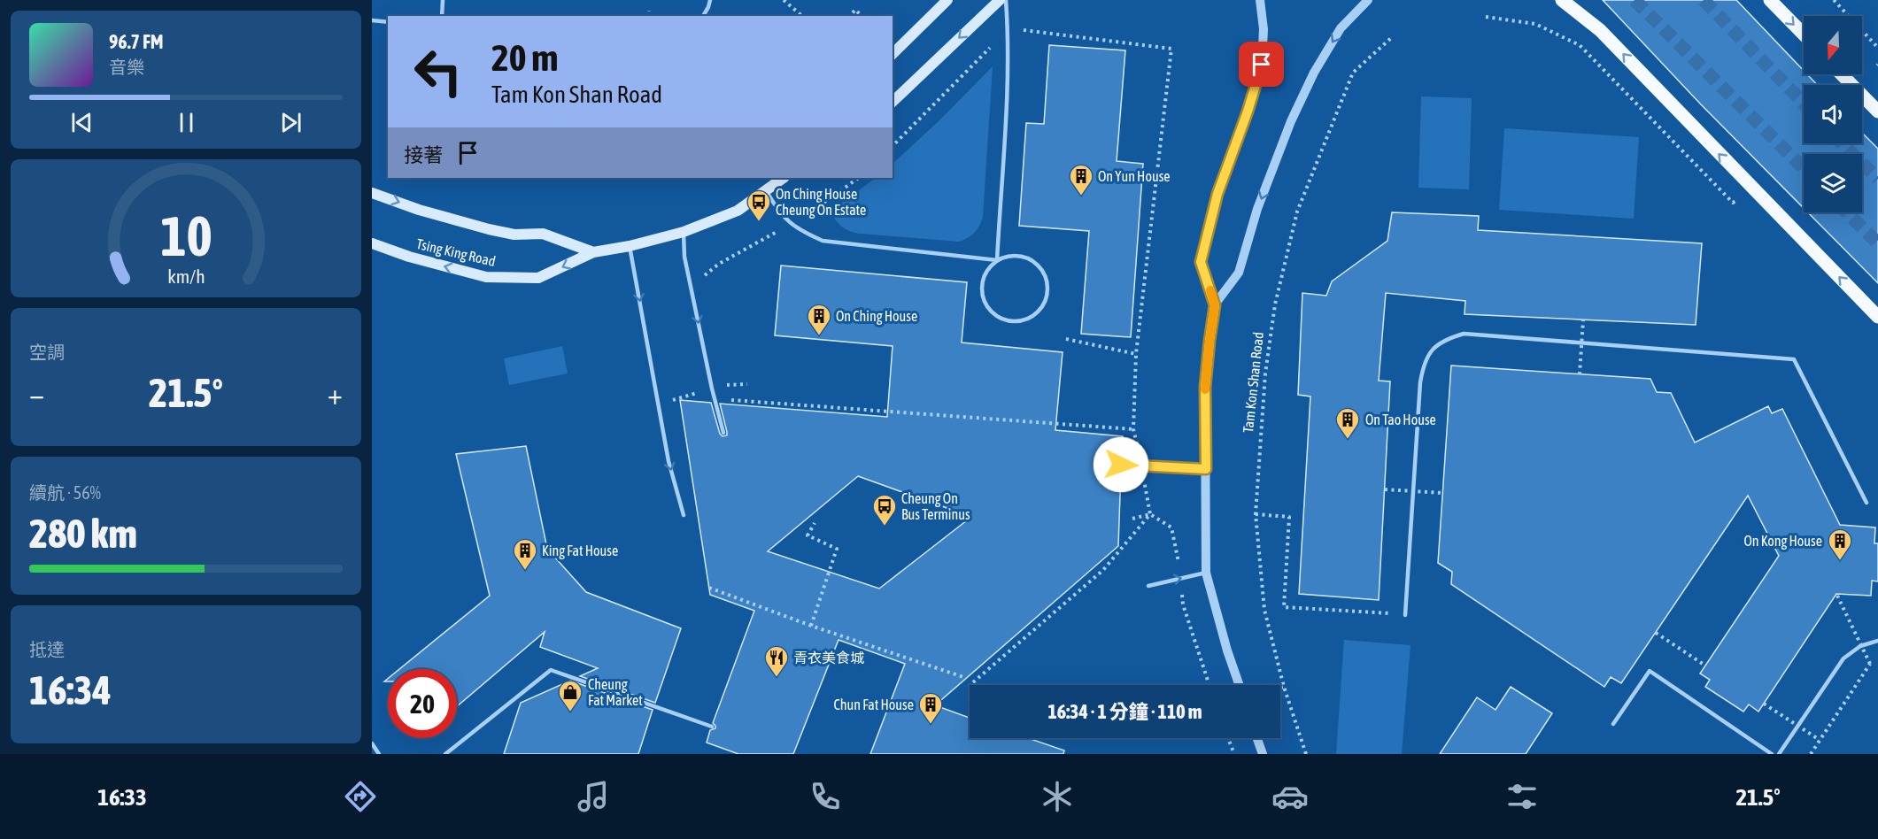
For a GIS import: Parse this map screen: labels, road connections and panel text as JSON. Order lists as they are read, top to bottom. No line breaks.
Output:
{"streets":{"main road":["Tsing King Road"],"path":["Tam Kon Shan Road"]},"places":{"building":["On Yun House","On Ching House","On Tao House","On Kong House","King Fat House","Chun Fat House"],"bus stop":["On Ching House Cheung On Estate","Cheung On Bus Terminus"],"restaurant":["青衣美食城"],"shop":["Cheung Fat Market"]},"north":"bottom","page":{"turn":["20 m","Tam Kon Shan Road"],"song":["96.7 FM","音樂"],"then":"接著","tile":["空調",["續航 · 56%","280 km"],["抵達","16:34"]],"heat":["−","21.5°","+"],"limit":"20","trip":"16:34 · 1 分鐘 · 110 m","tabs":["16:33","21.5°"],"gauge":["10","km/h"]}}
